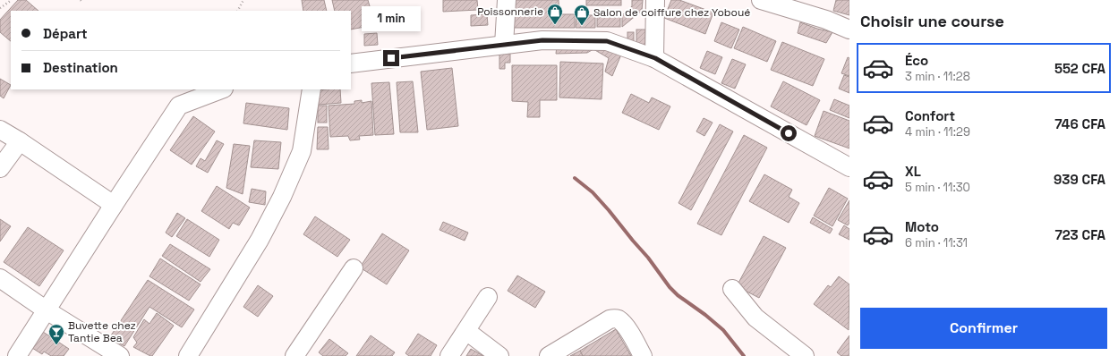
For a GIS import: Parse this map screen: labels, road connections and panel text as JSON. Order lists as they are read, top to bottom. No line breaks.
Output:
{"places":{"shop":["Poissonnerie","Salon de coiffure chez Yoboué"],"bar":["Buvette chez Tantie Bea"]},"page":{"heading":"Choisir une course","bubble":"1 min","banner":["Départ","Destination"],"list":[{"name":"Éco","note":"3 min · 11:28","value":"552 CFA"},{"name":"Confort","note":"4 min · 11:29","value":"746 CFA"},{"name":"XL","note":"5 min · 11:30","value":"939 CFA"},{"name":"Moto","note":"6 min · 11:31","value":"723 CFA"}],"buttons":"Confirmer"}}
